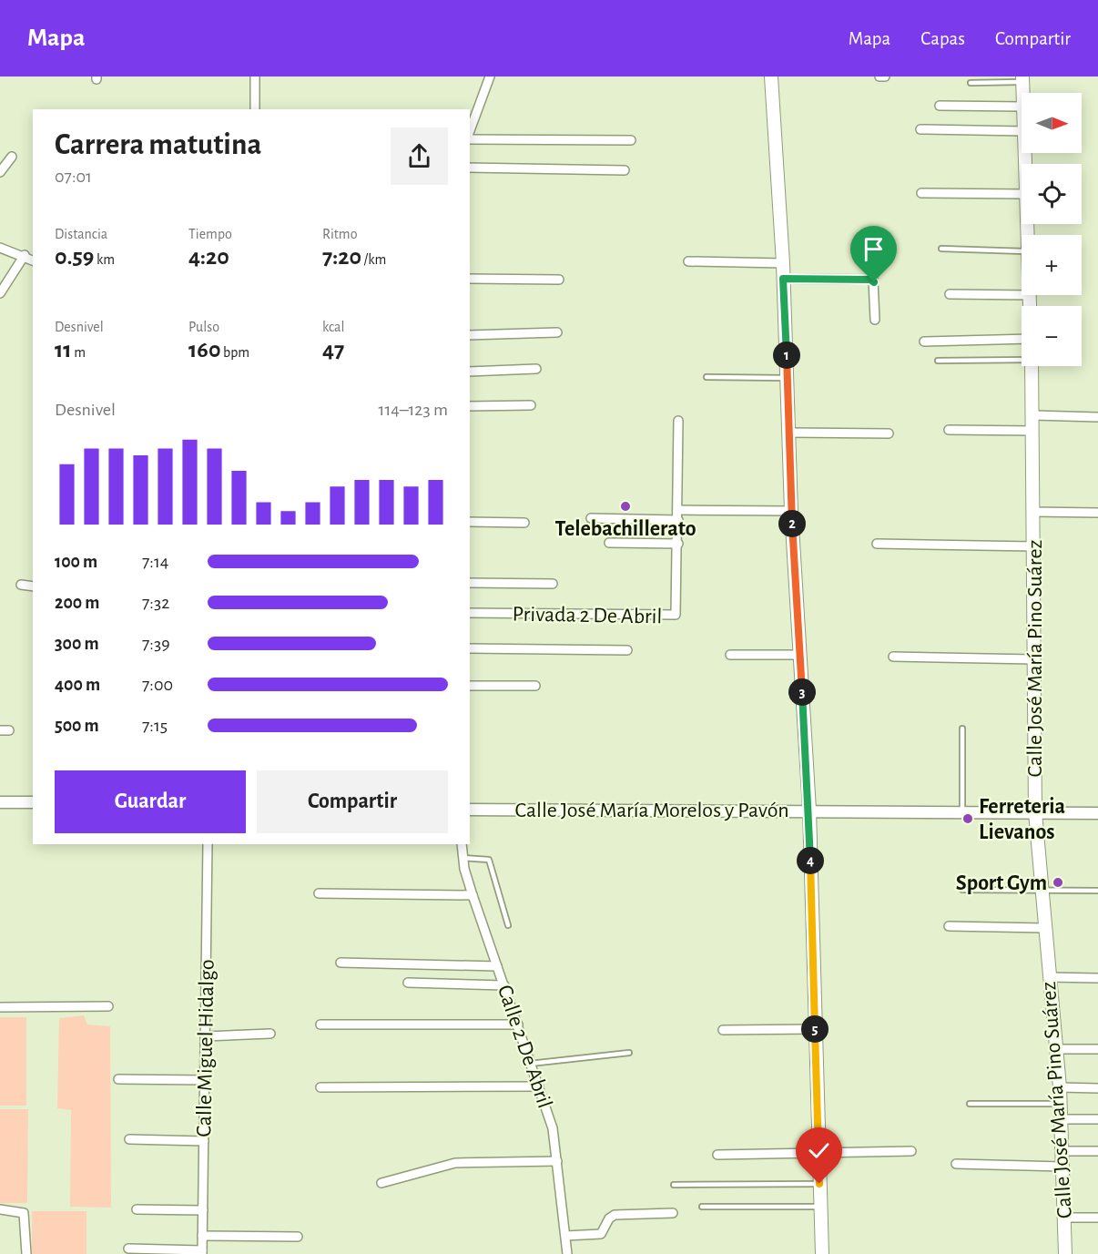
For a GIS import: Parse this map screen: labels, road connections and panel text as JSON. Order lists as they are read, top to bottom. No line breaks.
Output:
{"streets":{"main road":["Calle José María Pino Suárez"],"street":["Privada 2 De Abril","Calle José María Morelos y Pavón","Calle 2 De Abril","Calle Miguel Hidalgo"]},"crossings":[["Calle José María Pino Suárez","Calle José María Morelos y Pavón"]],"places":["Telebachillerato","Ferreteria Lievanos","Sport Gym"],"north":"right","page":{"header":"Mapa","nav":["Mapa","Capas","Compartir"],"map_buttons":["+","−"],"heading":["Carrera matutina","07:01"],"stats":[["Distancia","0.59 km"],["Tiempo","4:20"],["Ritmo","7:20 /km"],["Desnivel","11 m"],["Pulso","160 bpm"],["kcal","47"]],"pins":["1","2","3","4","5"],"chart":["Desnivel","114–123 m"],"list":[{"name":"100 m","note":"7:14"},{"name":"200 m","note":"7:32"},{"name":"300 m","note":"7:39"},{"name":"400 m","note":"7:00"},{"name":"500 m","note":"7:15"}],"buttons":["Guardar","Compartir"]}}
